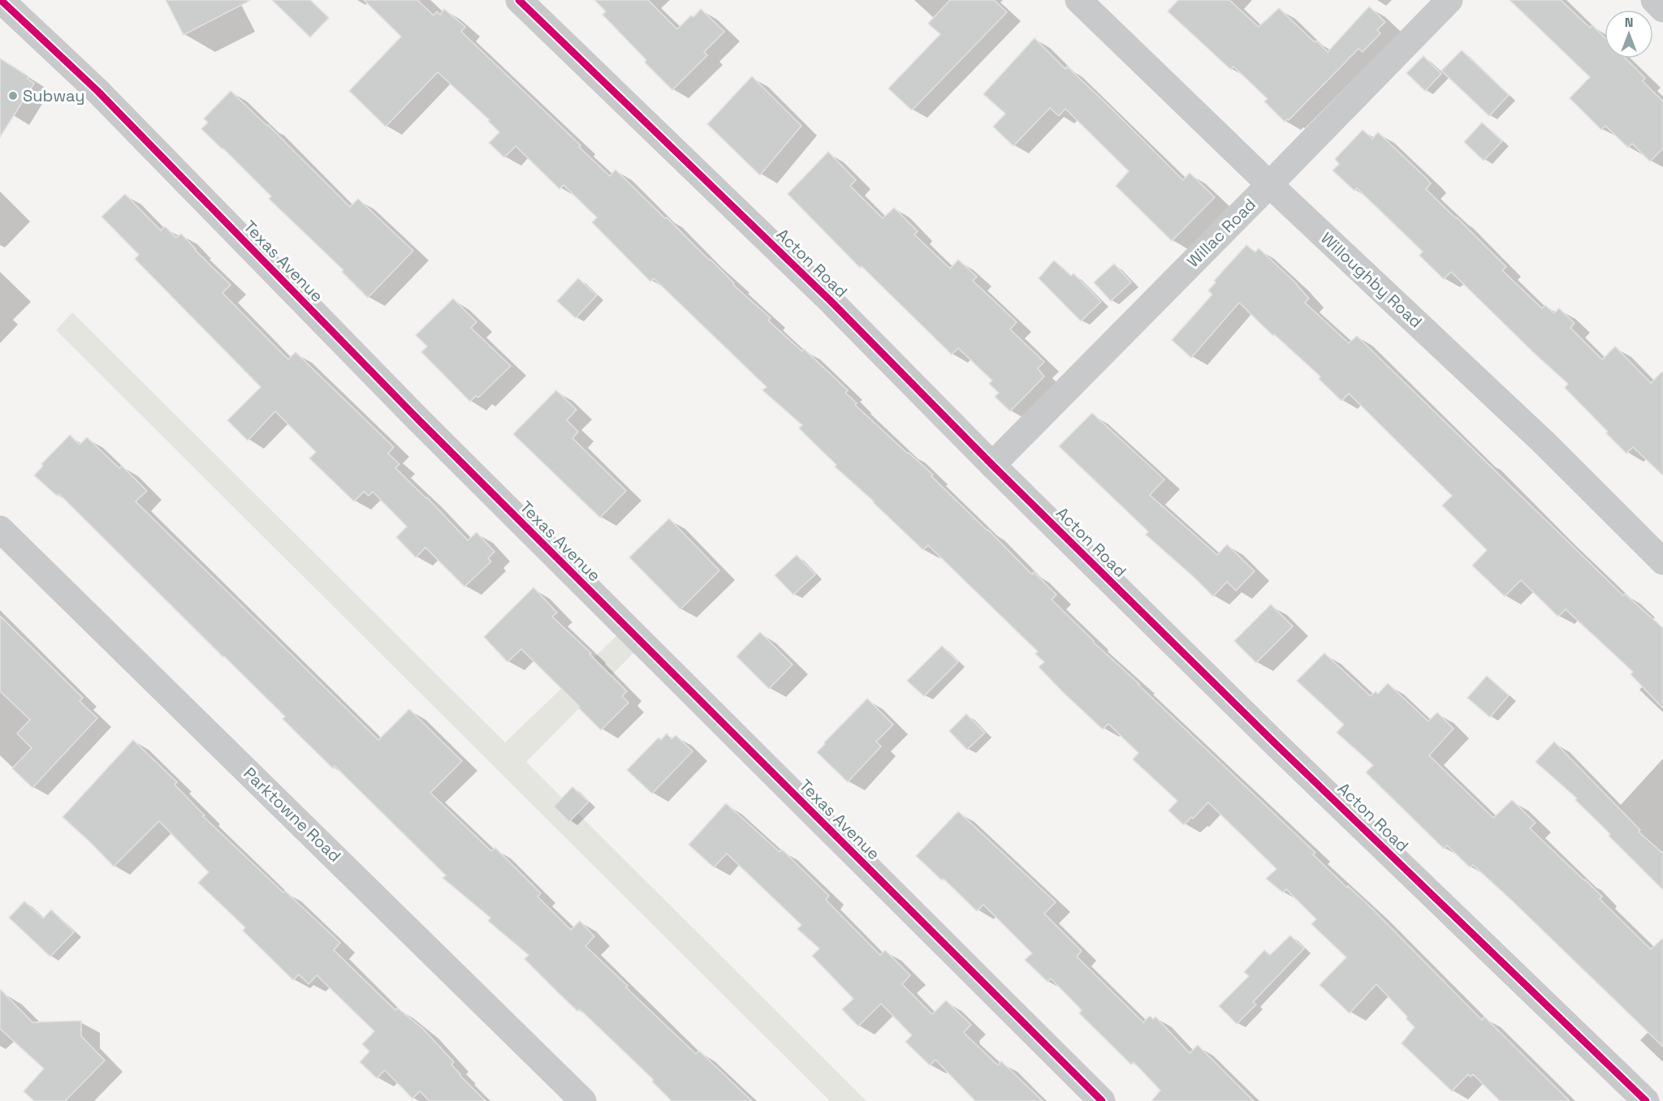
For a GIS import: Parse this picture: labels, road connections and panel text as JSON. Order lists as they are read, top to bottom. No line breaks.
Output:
{"streets":{"street":["Willac Road","Texas Avenue","Acton Road","Willoughby Road","Parktowne Road"]},"crossings":[["Willac Road","Acton Road"],["Willac Road","Willoughby Road"]],"places":["Subway"],"north":"top"}
